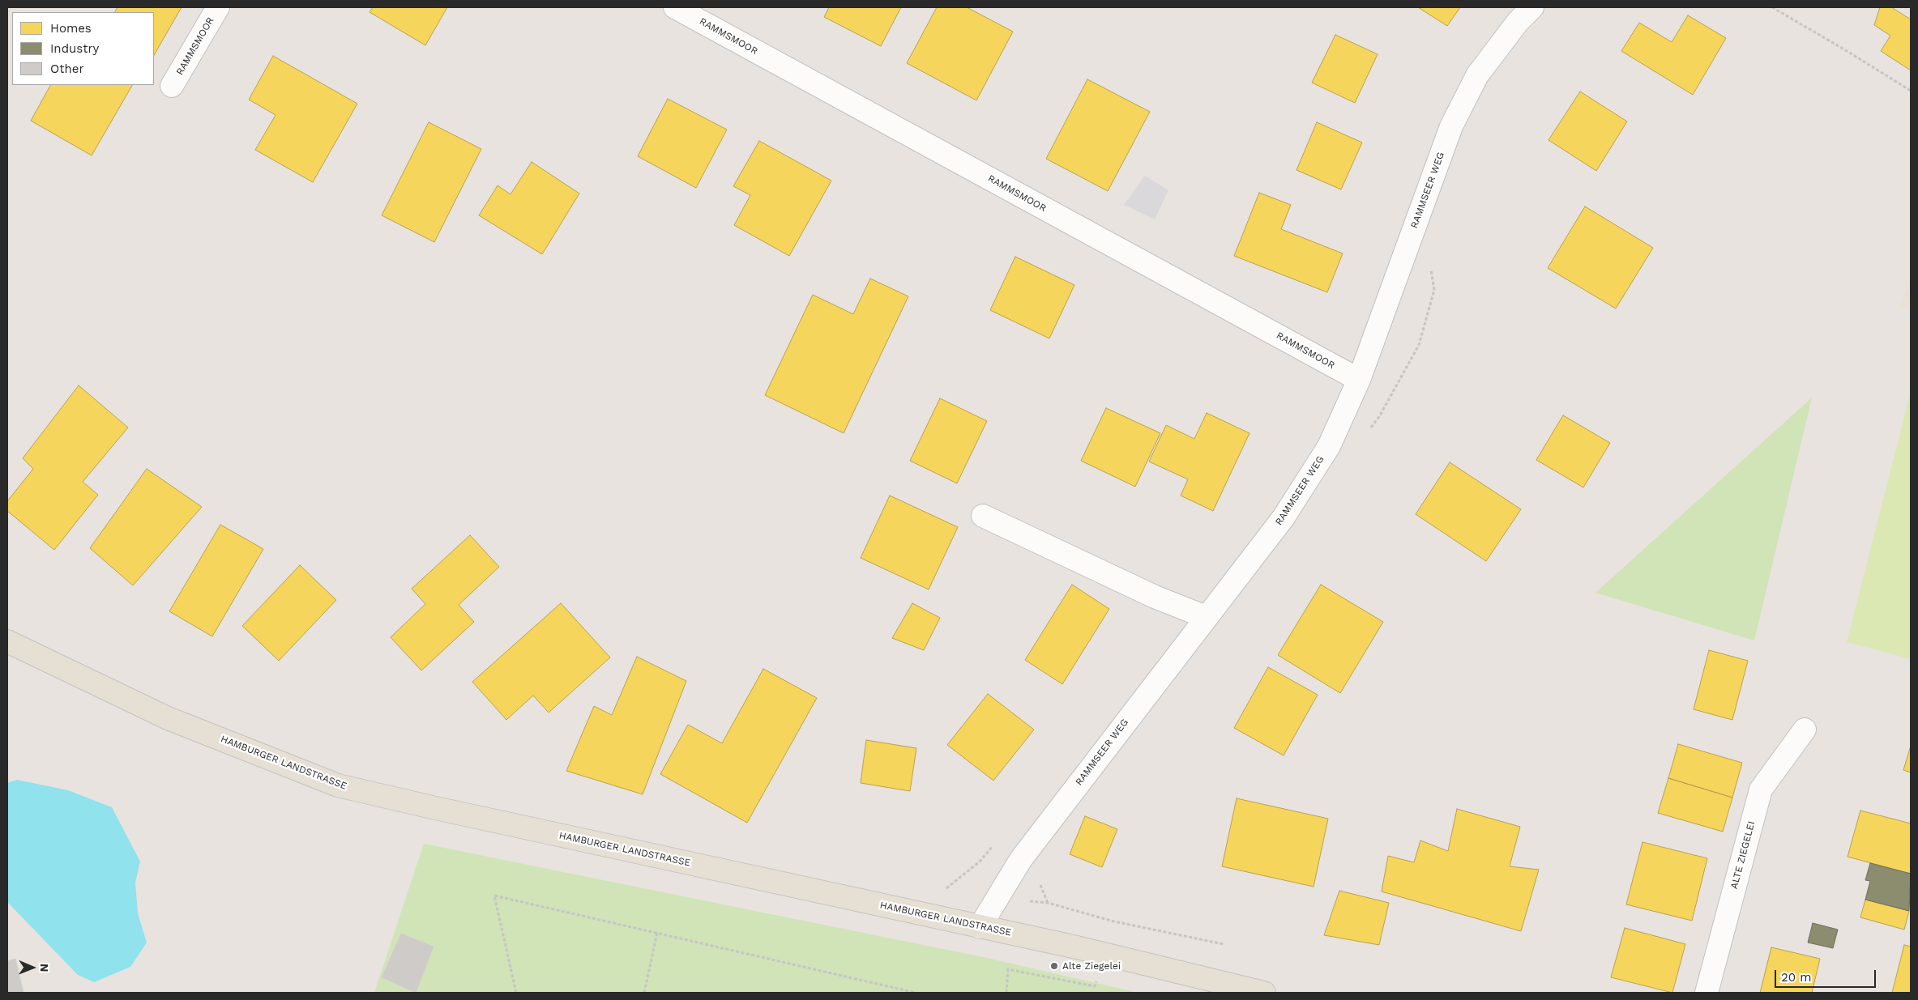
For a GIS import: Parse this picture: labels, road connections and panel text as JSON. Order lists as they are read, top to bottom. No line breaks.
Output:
{"streets":{"main road":["HAMBURGER LANDSTRASSE"],"street":["RAMMSMOOR","RAMMSEER WEG","ALTE ZIEGELEI"]},"crossings":[["RAMMSMOOR","RAMMSEER WEG"],["RAMMSEER WEG","HAMBURGER LANDSTRASSE"]],"places":["Alte Ziegelei"],"legend":["Homes","Industry","Other"],"scale_bar":"20 m","north":"right"}
